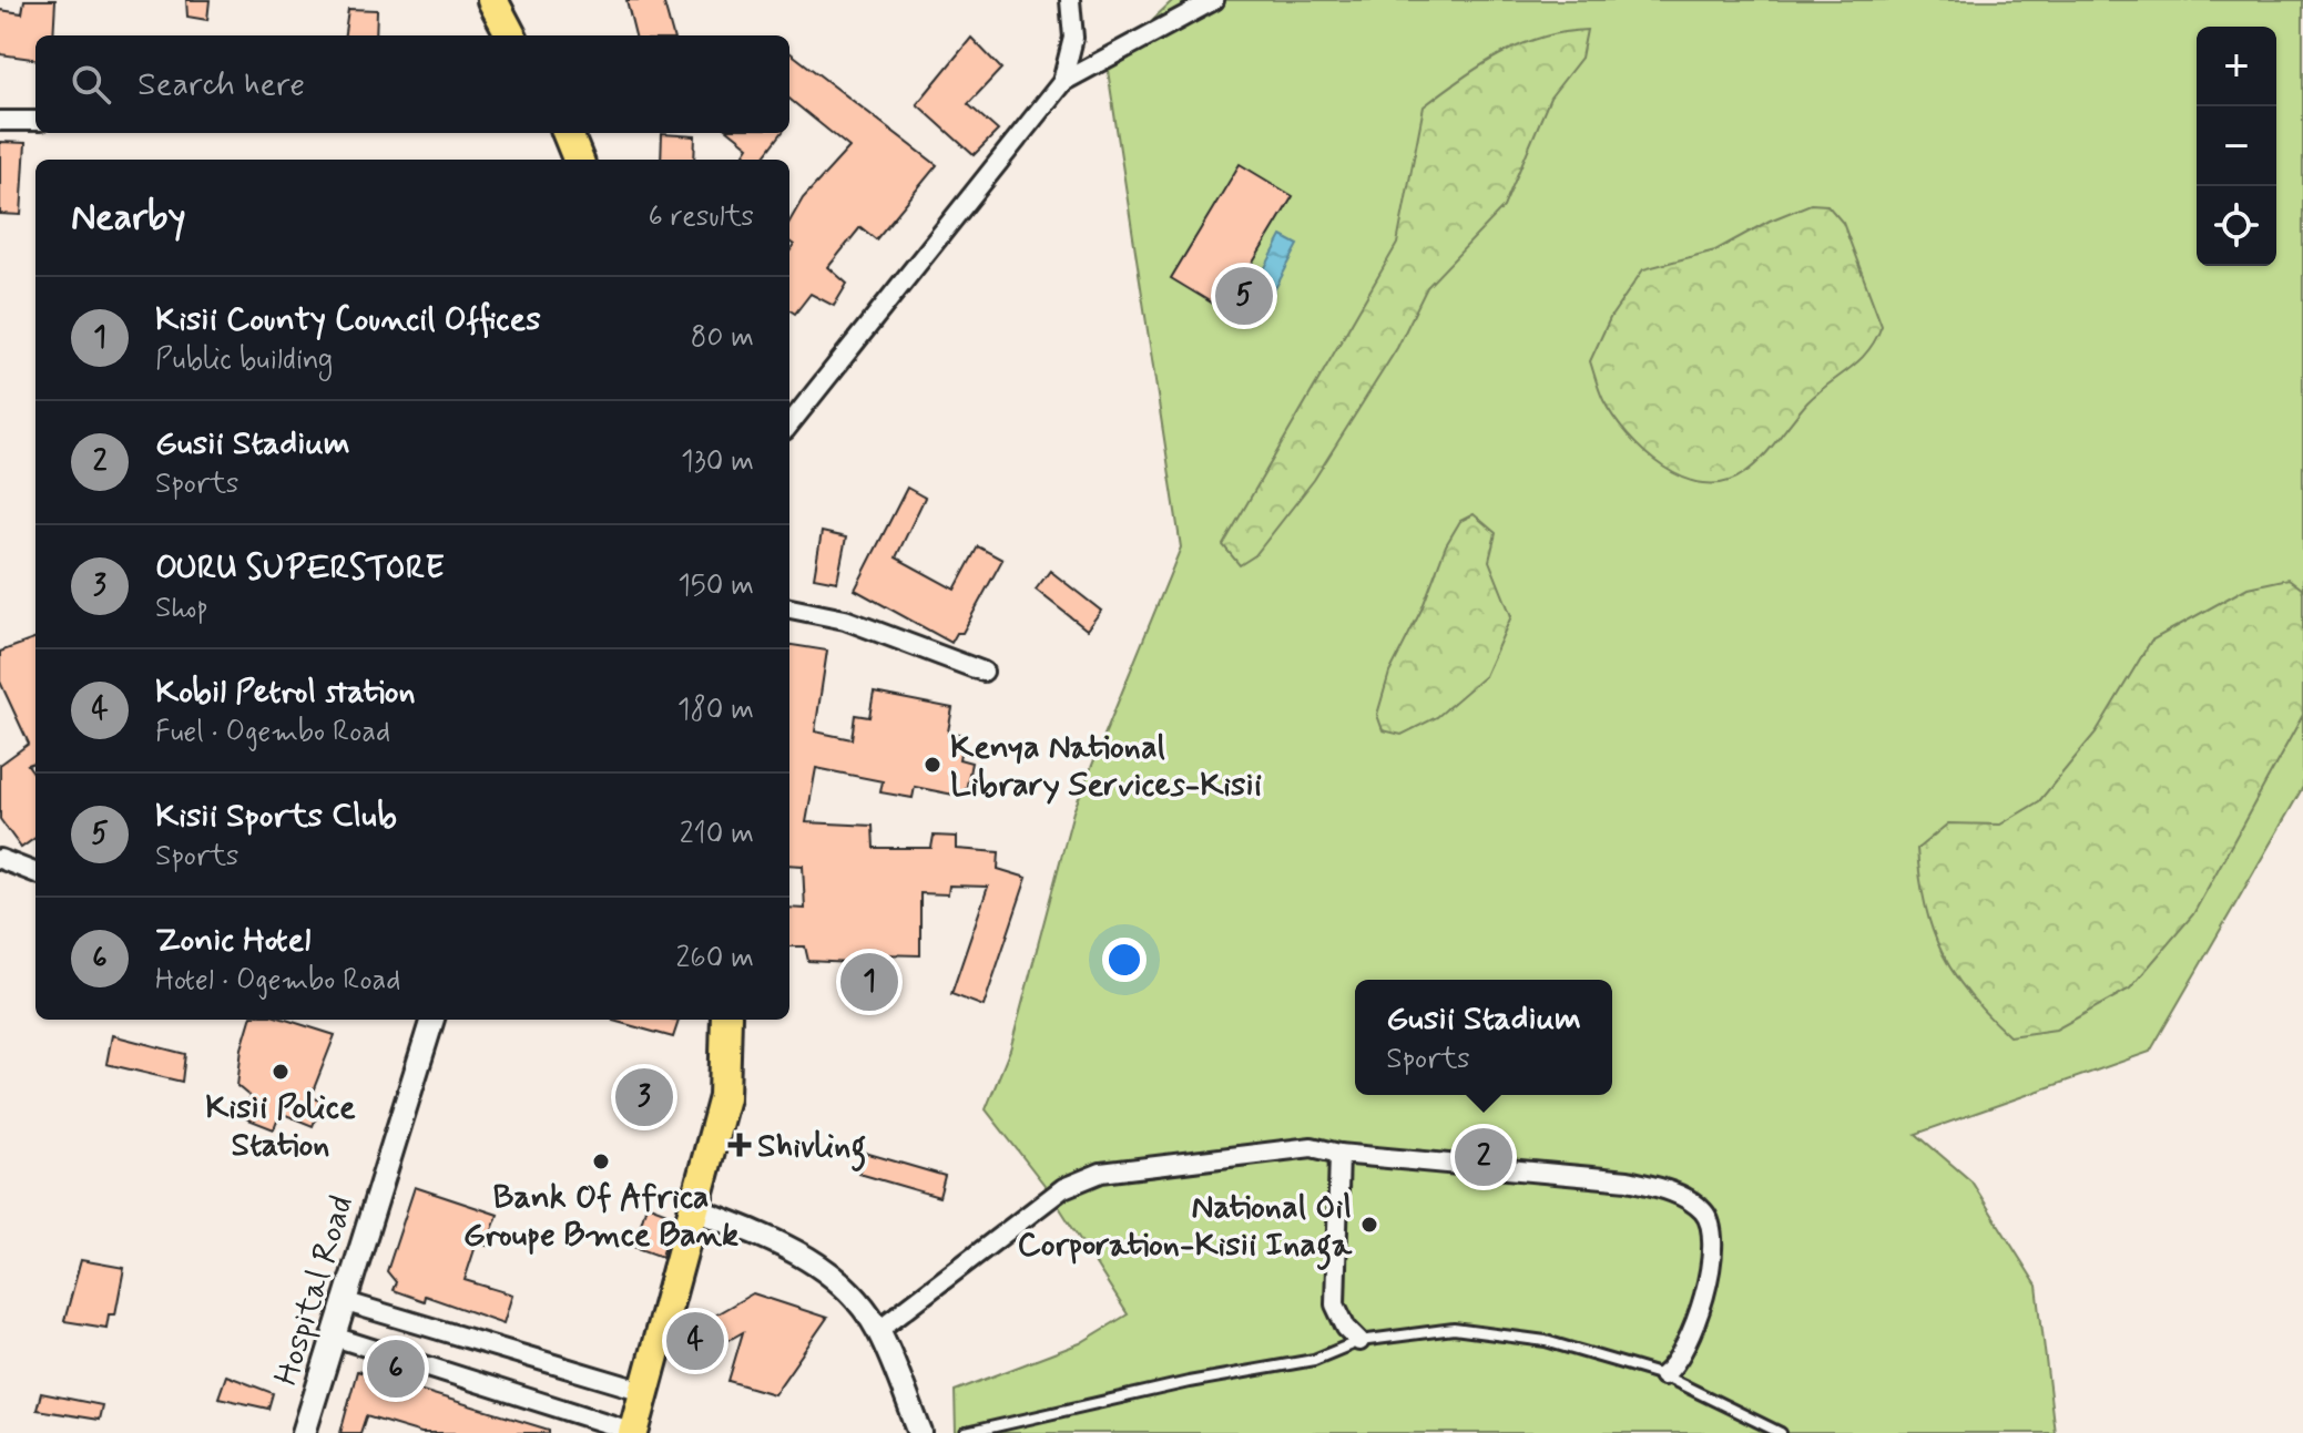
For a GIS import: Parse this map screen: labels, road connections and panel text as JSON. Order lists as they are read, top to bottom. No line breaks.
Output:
{"streets":{"street":["Hospital Road"]},"places":{"other":["Kenya National Library Services-Kisii","Kisii Police Station","Bank Of Africa Groupe Bmce Bank","National Oil Corporation-Kisii Inaga"],"health":["Shivling"]},"page":{"map_buttons":["+","−"],"search":"Search here","heading":["Nearby","6 results"],"pins":["5","1","3","2","4","6"],"list":[{"mark":"1","name":"Kisii County Council Offices","note":"Public building","value":"80 m"},{"mark":"2","name":"Gusii Stadium","note":"Sports","value":"130 m"},{"mark":"3","name":"OURU SUPERSTORE","note":"Shop","value":"150 m"},{"mark":"4","name":"Kobil Petrol station","note":"Fuel · Ogembo Road","value":"180 m"},{"mark":"5","name":"Kisii Sports Club","note":"Sports","value":"210 m"},{"mark":"6","name":"Zonic Hotel","note":"Hotel · Ogembo Road","value":"260 m"}],"popup":["Gusii Stadium","Sports"]}}
